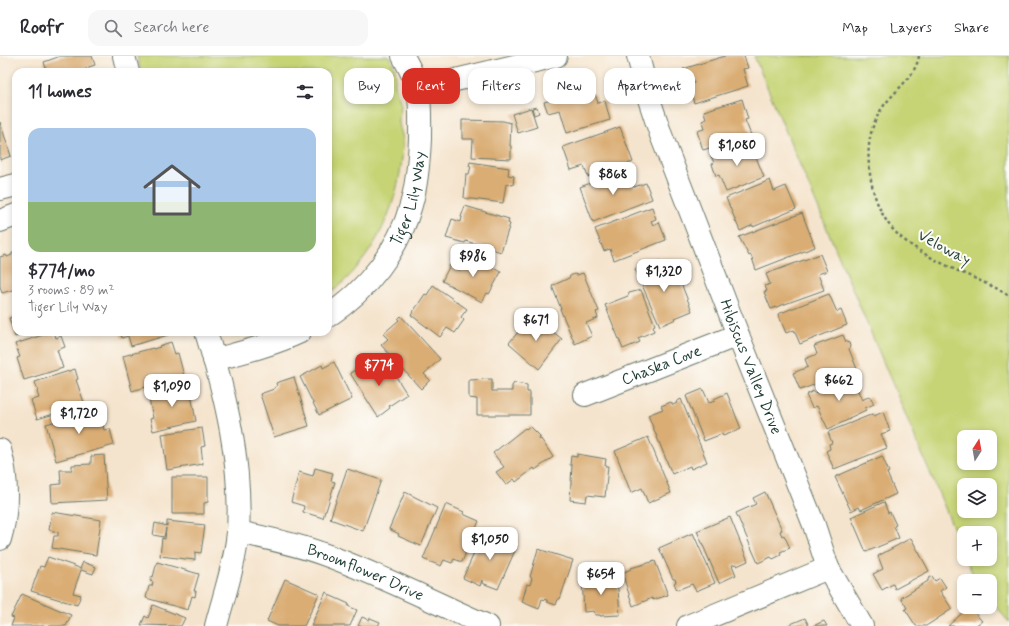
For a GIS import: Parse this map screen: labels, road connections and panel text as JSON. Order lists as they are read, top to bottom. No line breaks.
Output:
{"streets":{"street":["Tiger Lily Way","Chaska Cove","Hibiscus Valley Drive","Broomflower Drive"],"path":["Veloway"]},"crossings":[["Chaska Cove","Hibiscus Valley Drive"]],"north":"top","page":{"header":"Roofr","search":"Search here","nav":["Map","Layers","Share"],"chip":["Buy","Rent","Filters","New","Apartment"],"heading":"11 homes","list":[{"name":"$774/mo","note":"3 rooms · 89 m² · Tiger Lily Way"}],"price":["$1,080","$868","$986","$1,320","$671","$774","$662","$1,090","$1,720","$1,050","$654"],"map_buttons":["+","−"]}}
